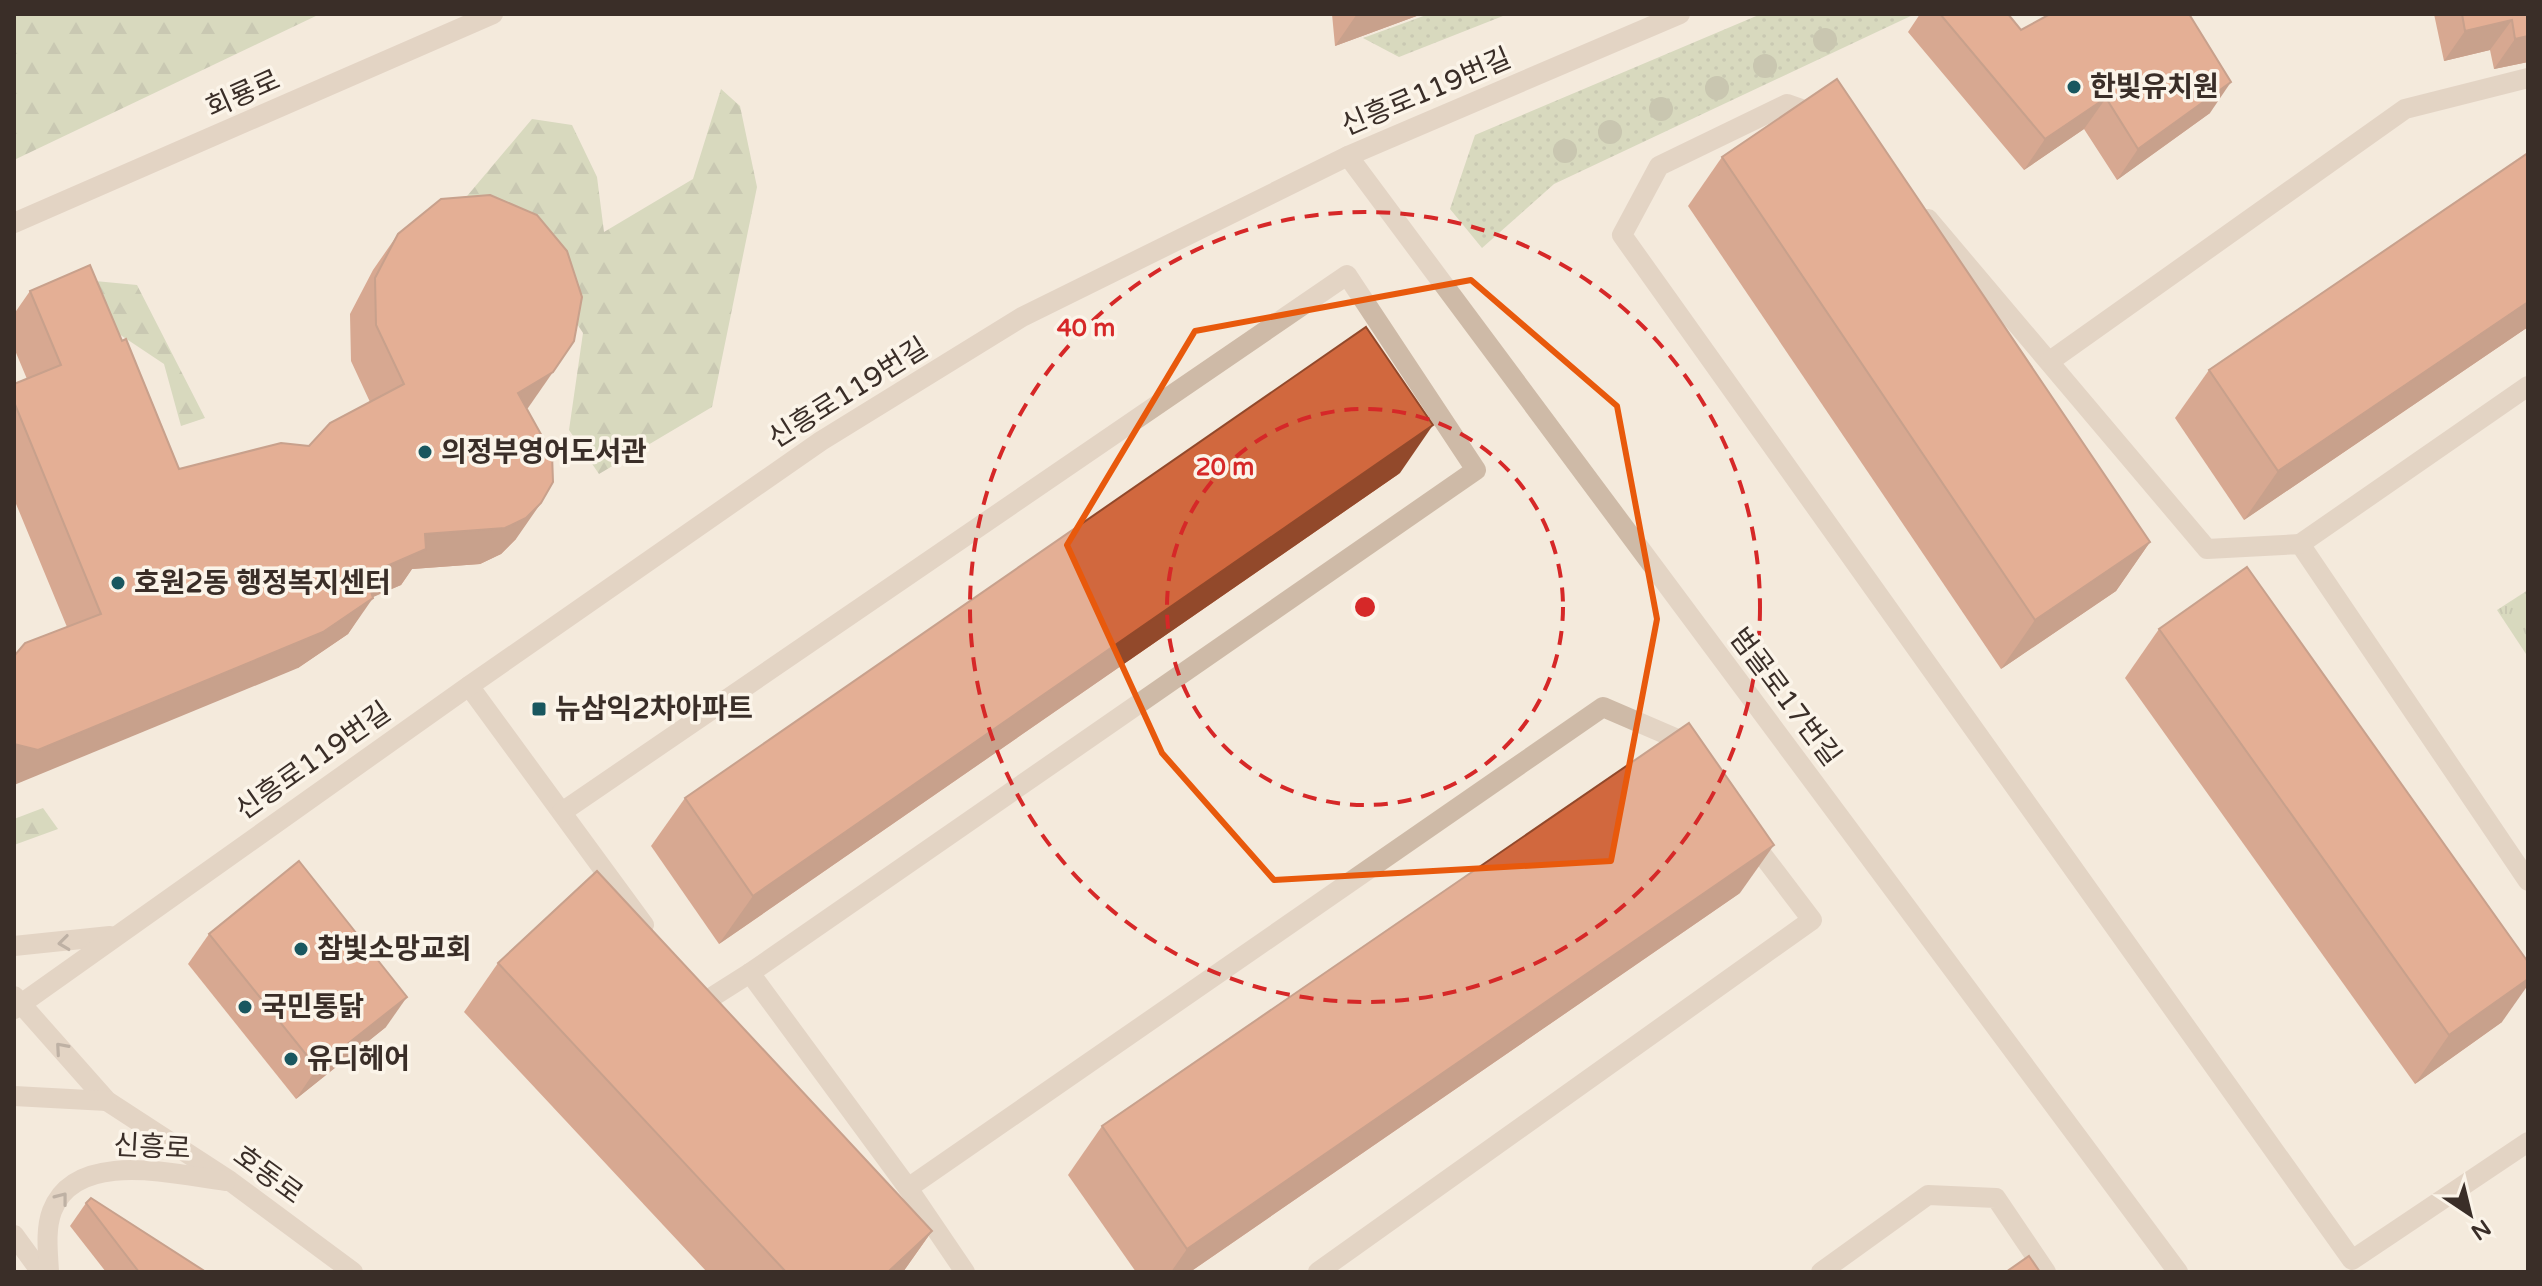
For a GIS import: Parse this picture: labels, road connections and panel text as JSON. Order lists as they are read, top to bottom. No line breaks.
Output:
{"streets":{"street":["신흥로119번길","회룡로","범골로17번길","신흥로","호동로"]},"crossings":[["신흥로119번길","범골로17번길"],["신흥로119번길","호동로"],["신흥로","호동로"]],"places":{"other":["한빛유치원","의정부영어도서관","호원2동 행정복지센터","참빛소망교회","국민통닭","유디헤어"],"transit":["뉴삼익2차아파트"]},"north":"bottom right","rings":["40 m","20 m"]}
